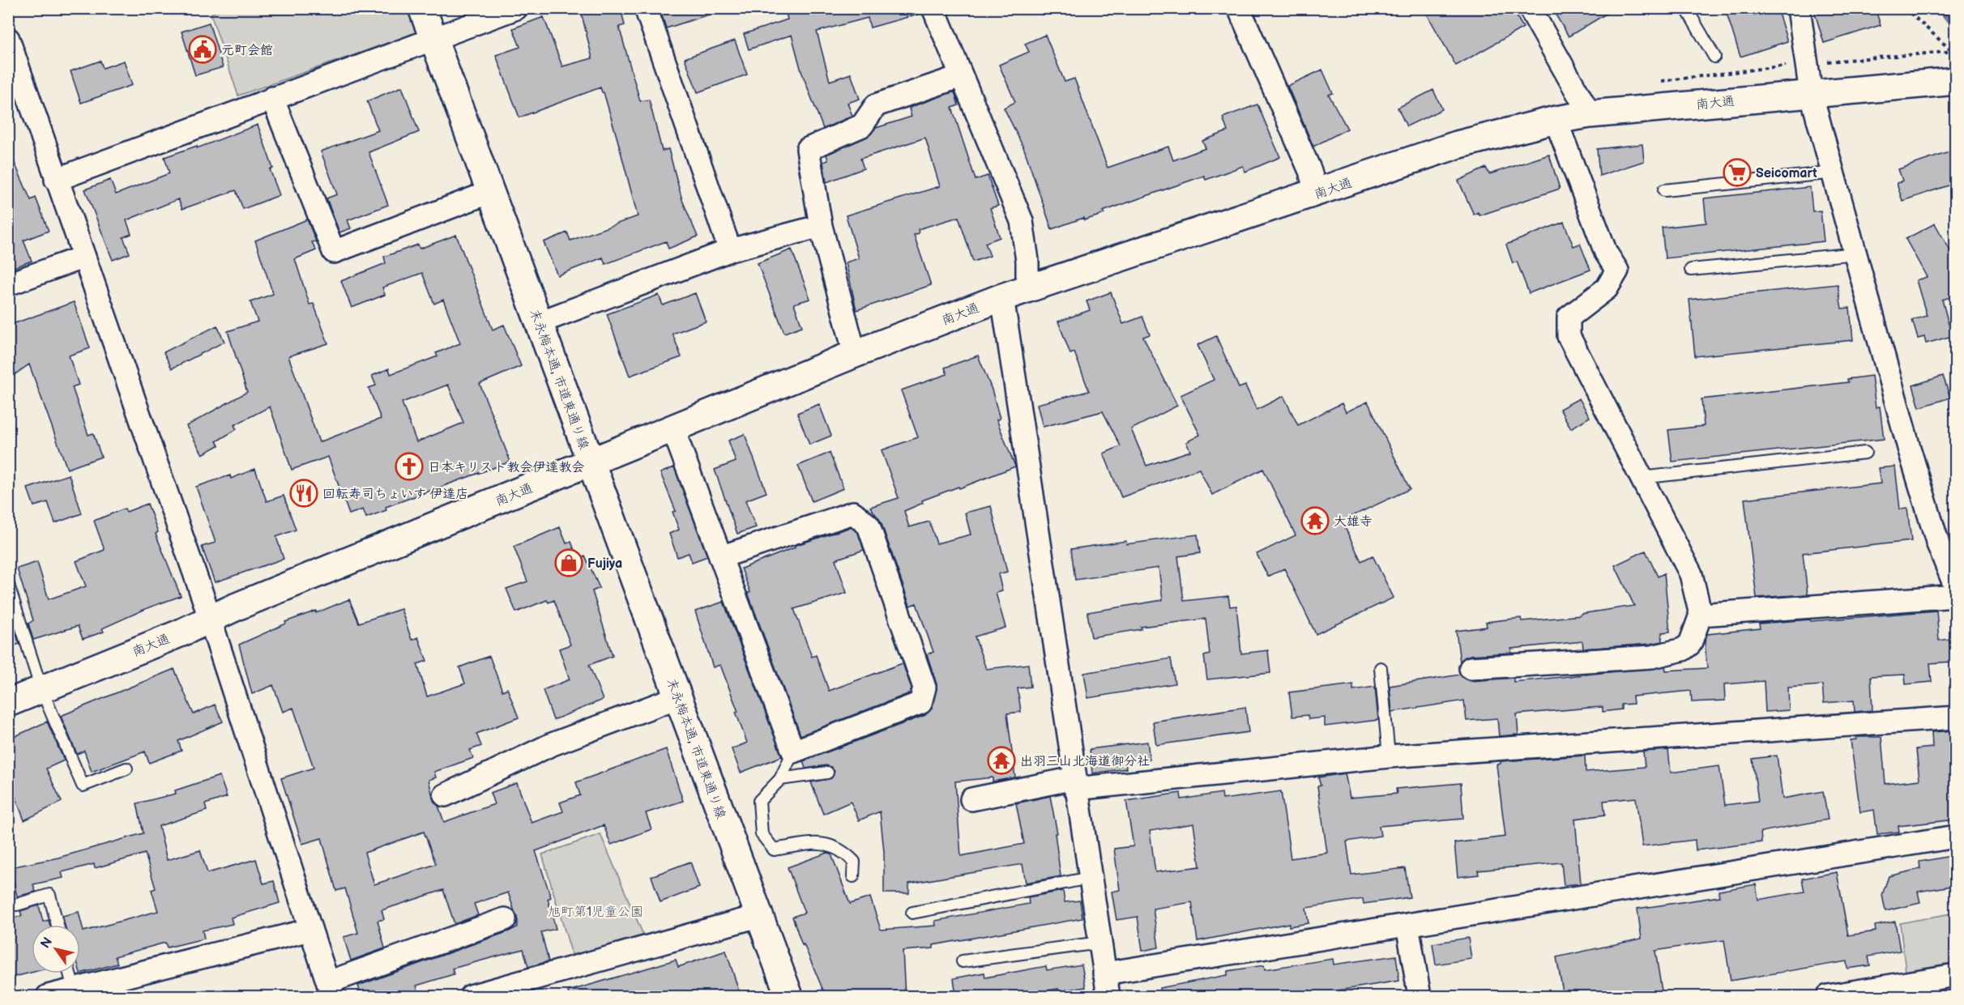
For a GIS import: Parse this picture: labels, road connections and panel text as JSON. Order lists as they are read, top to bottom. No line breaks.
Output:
{"streets":{"street":["南大通","末永梅本通, 市道東通り線"]},"crossings":[["南大通","末永梅本通, 市道東通り線"]],"parks":["旭町第1児童公園"],"places":{"public building":["元町会館"],"supermarket":["Seicomart"],"church":["日本キリスト教会伊達教会"],"restaurant":["回転寿司ちょいす 伊達店"],"temple":["大雄寺","出羽三山北海道御分社"],"shop":["Fujiya"]},"north":"top left"}
